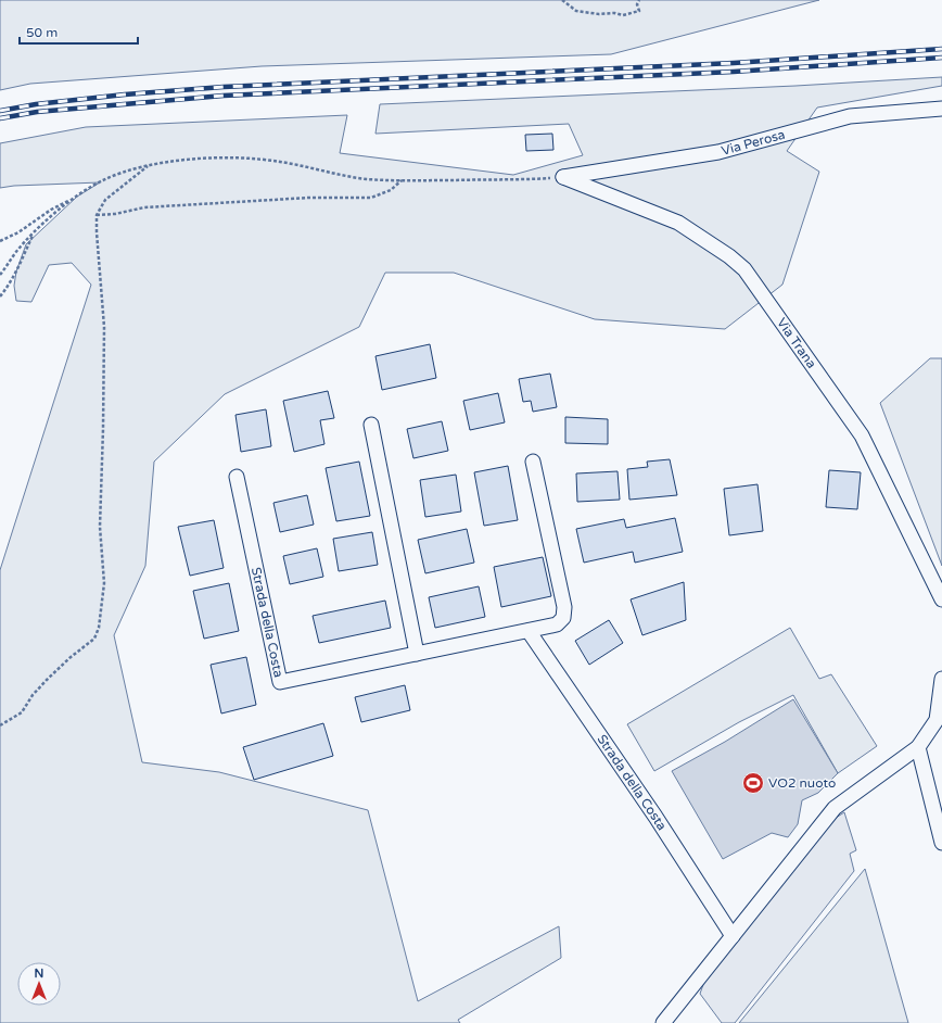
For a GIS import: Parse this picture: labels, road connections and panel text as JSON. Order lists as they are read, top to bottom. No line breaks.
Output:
{"streets":{"street":["Via Perosa","Via Trana","Strada della Costa"]},"crossings":[["Via Perosa","Via Trana"]],"places":{"sports":["VO2 nuoto"]},"scale_bar":"50 m","north":"top"}
